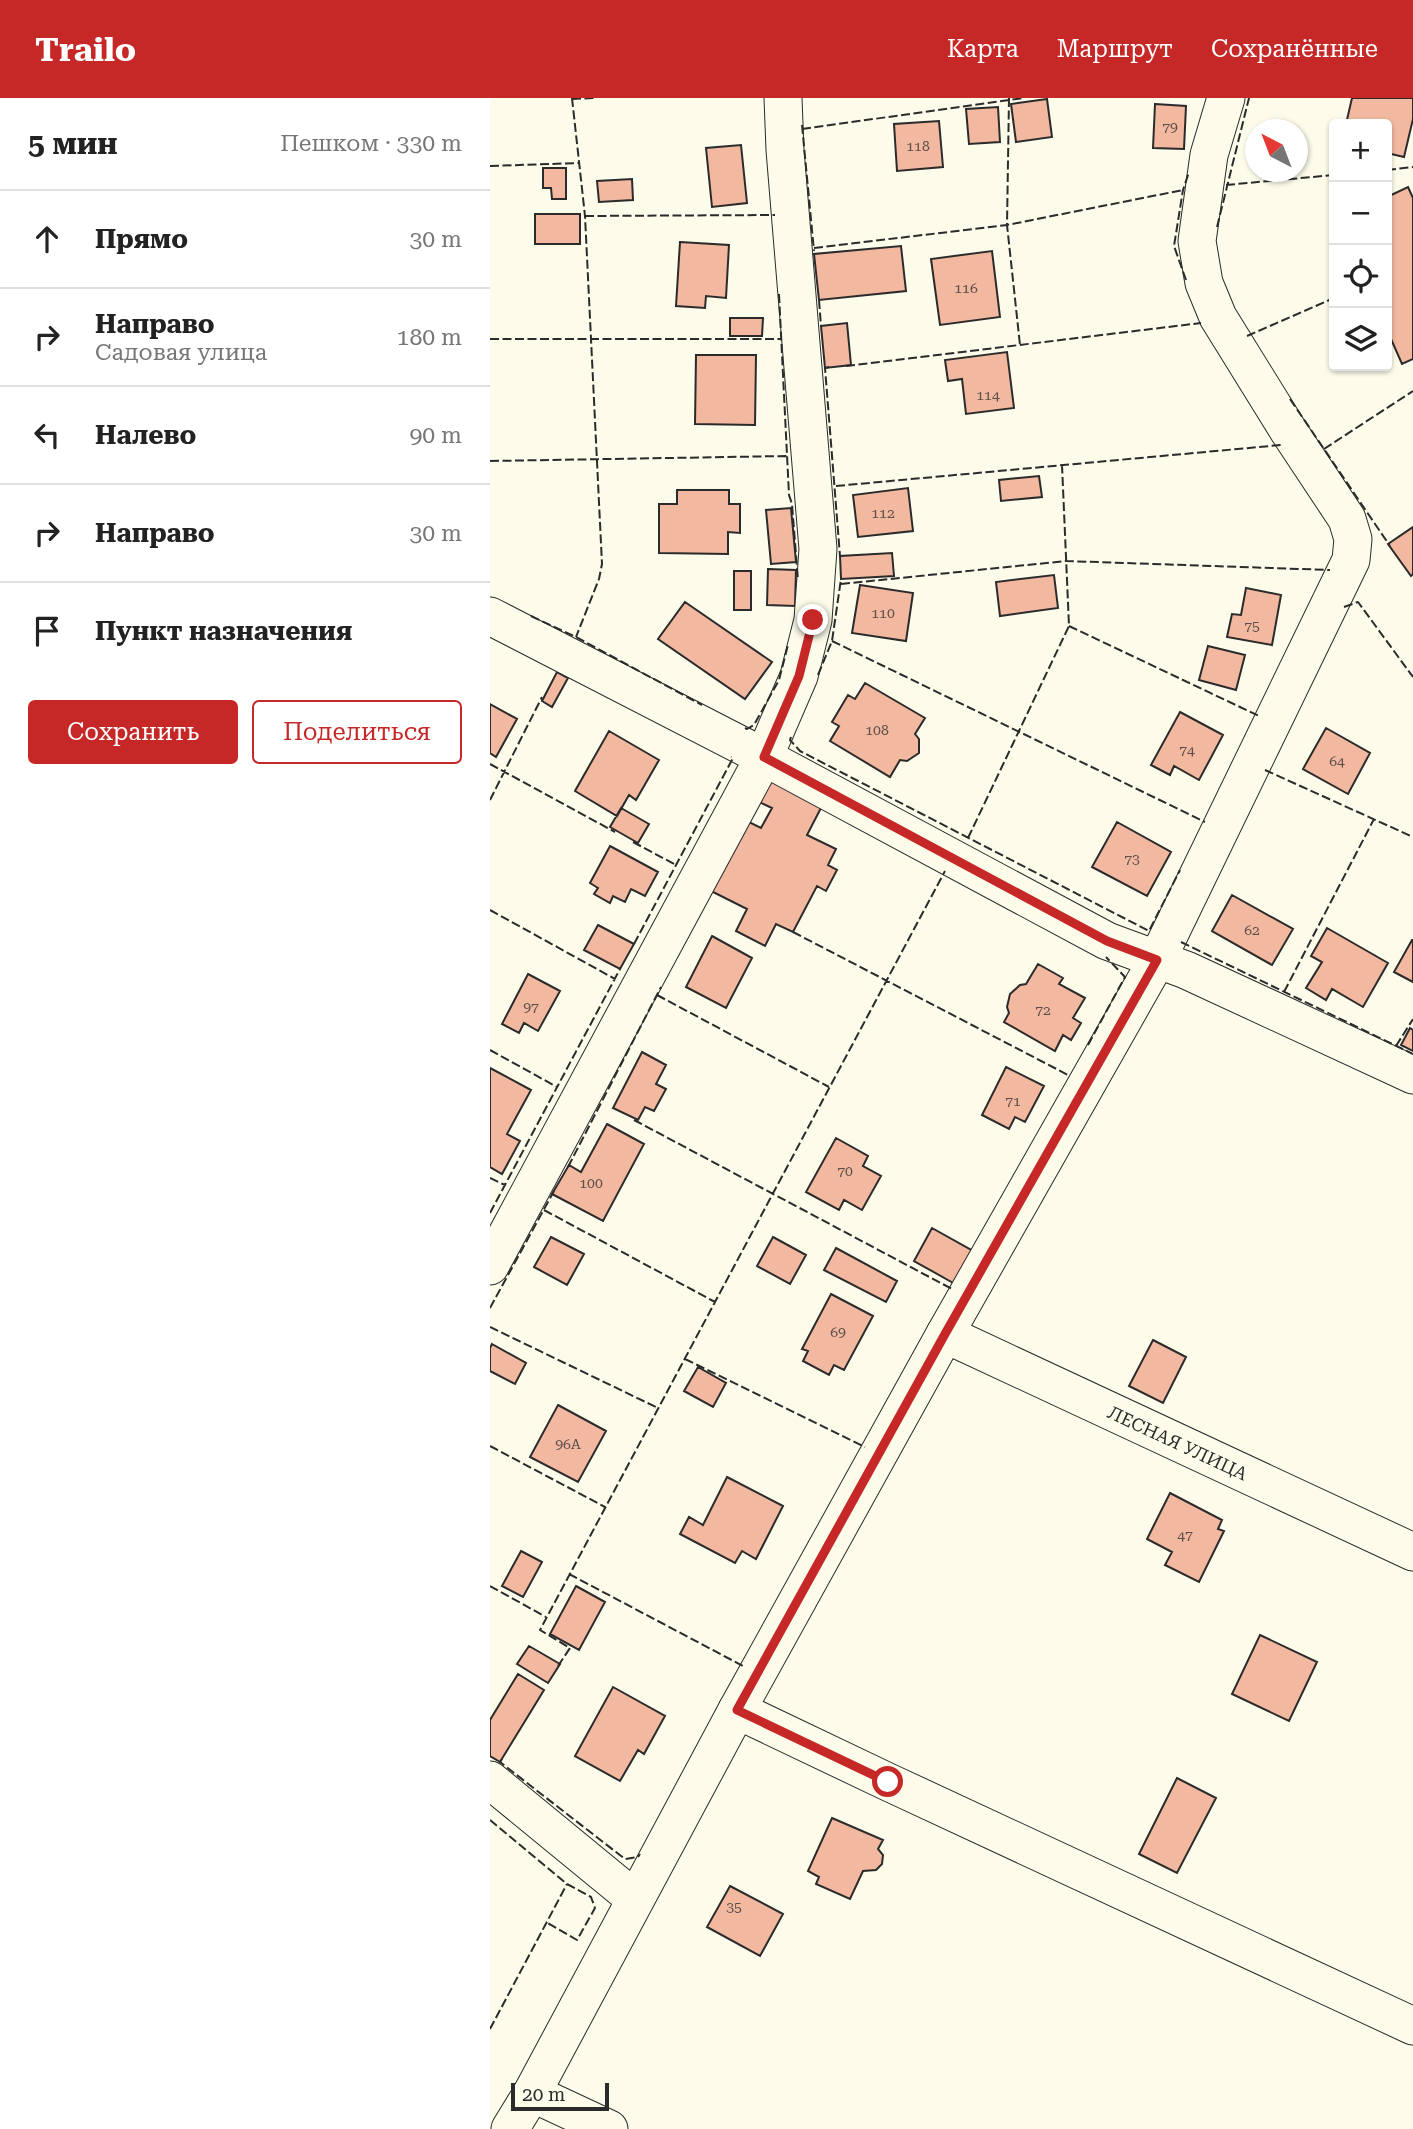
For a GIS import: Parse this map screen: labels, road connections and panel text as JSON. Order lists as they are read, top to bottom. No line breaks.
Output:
{"streets":{"street":["ЛЕСНАЯ УЛИЦА"]},"house_numbers":["79","118","116","114","112","110","75","108","74","64","73","62","97","72","71","70","100","69","96А","47","35"],"scale_bar":"20 m","north":"top left","page":{"header":"Trailo","nav":["Карта","Маршрут","Сохранённые"],"heading":["5 мин","Пешком · 330 m"],"map_buttons":["+","−"],"list":[["Прямо","30 m"],["Направо","Садовая улица","180 m"],["Налево","90 m"],["Направо","30 m"],"Пункт назначения"],"buttons":["Сохранить","Поделиться"],"scale":"20 m"}}
